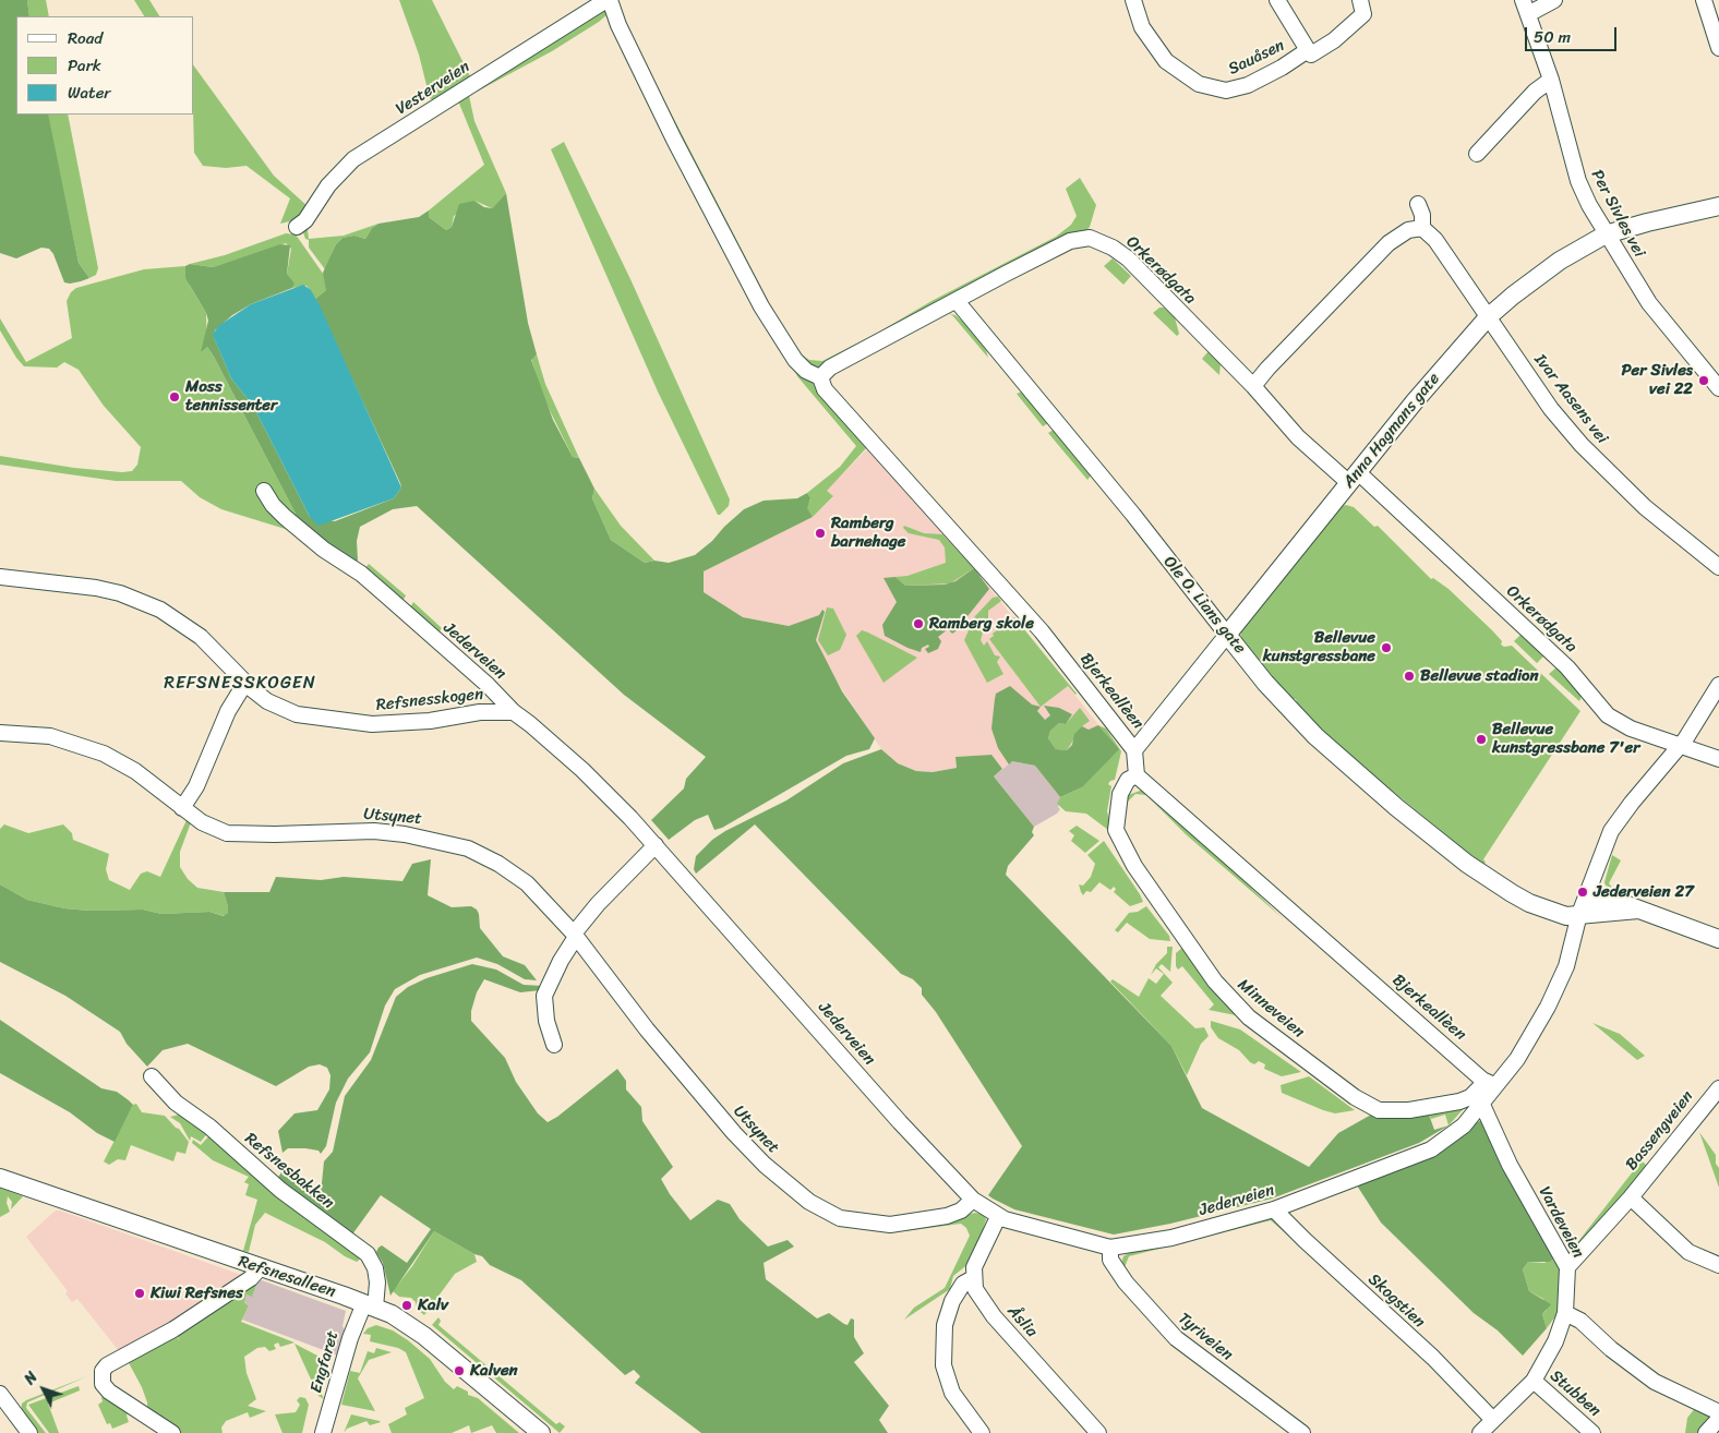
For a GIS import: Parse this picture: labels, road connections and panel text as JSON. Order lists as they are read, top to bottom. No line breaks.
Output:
{"streets":{"street":["Sauåsen","Vesterveien","Per Sivles vei","Orkerødgata","Ivar Aasens vei","Anna Hagmans gate","Ole O. Lians gate","Jederveien","Bjerkeallèen","Refsnesskogen","Utsynet","Minneveien","Bassengveien","Refsnesbakken","Vardeveien","Refsnesalleen","Skogstien","Åslia","Tyriveien","Engfaret","Stubben"]},"crossings":[["Per Sivles vei","Anna Hagmans gate"],["Orkerødgata","Anna Hagmans gate"],["Orkerødgata","Ole O. Lians gate"],["Orkerødgata","Jederveien"],["Orkerødgata","Bjerkeallèen"],["Ivar Aasens vei","Anna Hagmans gate"],["Anna Hagmans gate","Ole O. Lians gate"],["Anna Hagmans gate","Bjerkeallèen"],["Ole O. Lians gate","Jederveien"],["Jederveien","Bjerkeallèen"],["Jederveien","Refsnesskogen"],["Jederveien","Utsynet"],["Jederveien","Minneveien"],["Jederveien","Vardeveien"],["Jederveien","Skogstien"],["Jederveien","Tyriveien"],["Bjerkeallèen","Minneveien"],["Bassengveien","Vardeveien"],["Refsnesbakken","Refsnesalleen"],["Refsnesbakken","Engfaret"],["Vardeveien","Stubben"],["Refsnesalleen","Engfaret"],["Skogstien","Stubben"]],"districts":["REFSNESSKOGEN"],"places":["Per Sivles vei 22","Moss tennissenter","Ramberg barnehage","Ramberg skole","Bellevue kunstgressbane","Bellevue stadion","Bellevue kunstgressbane 7'er","Jederveien 27","Kiwi Refsnes","Kalv","Kalven"],"legend":["Road","Park","Water"],"scale_bar":"50 m","north":"top left"}
